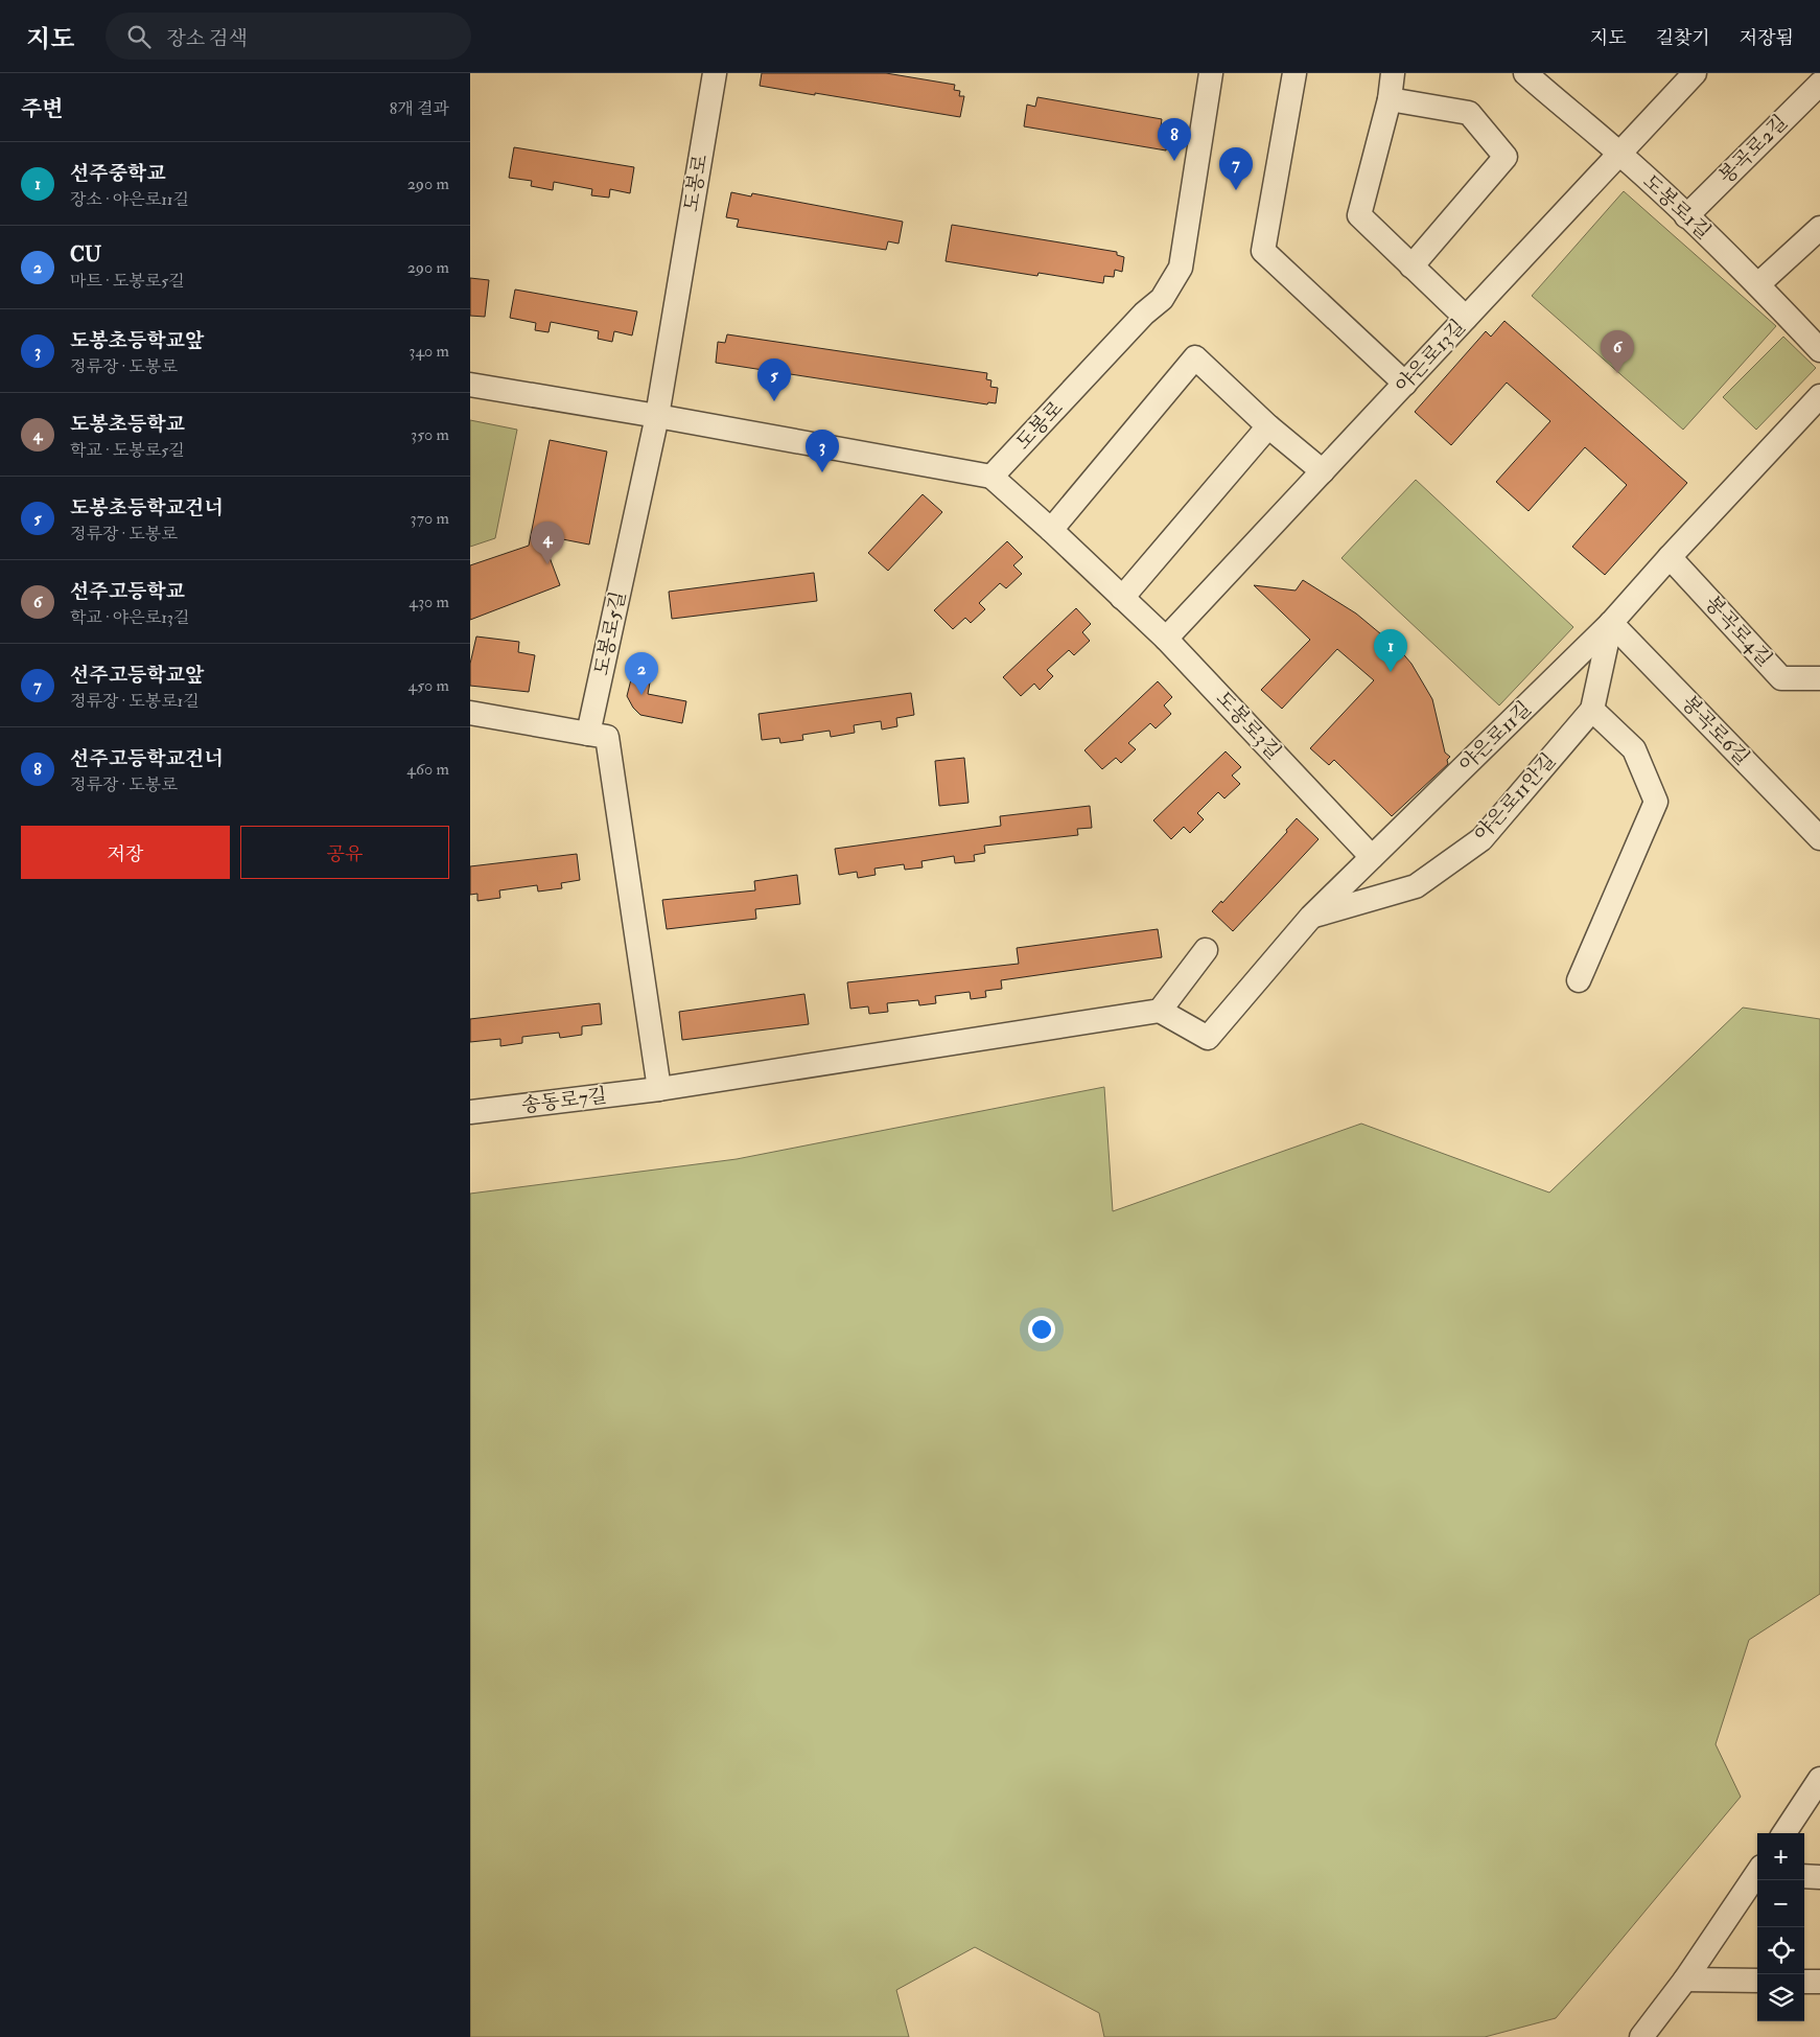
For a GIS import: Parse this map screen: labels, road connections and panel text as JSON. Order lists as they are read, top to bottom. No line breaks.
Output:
{"streets":{"street":["봉곡로2길","도봉로","도봉로1길","야은로13길","봉곡로4길","도봉로5길","도봉로3길","봉곡로6길","야은로11길","야은로11안길","송동로7길"]},"crossings":[["봉곡로2길","도봉로1길"],["도봉로","도봉로5길"],["도봉로","도봉로3길"],["도봉로1길","야은로13길"],["야은로13길","도봉로3길"],["봉곡로4길","야은로11길"],["도봉로3길","야은로11길"],["봉곡로6길","야은로11길"],["봉곡로6길","야은로11안길"],["야은로11길","야은로11안길"],["야은로11길","송동로7길"]],"page":{"header":"지도","search":"장소 검색","nav":["지도","길찾기","저장됨"],"heading":["주변","8개 결과"],"pins":["8","7","6","5","3","4","1","2"],"list":[{"mark":"1","name":"선주중학교","note":"장소 · 야은로11길","value":"290 m"},{"mark":"2","name":"CU","note":"마트 · 도봉로5길","value":"290 m"},{"mark":"3","name":"도봉초등학교앞","note":"정류장 · 도봉로","value":"340 m"},{"mark":"4","name":"도봉초등학교","note":"학교 · 도봉로5길","value":"350 m"},{"mark":"5","name":"도봉초등학교건너","note":"정류장 · 도봉로","value":"370 m"},{"mark":"6","name":"선주고등학교","note":"학교 · 야은로13길","value":"430 m"},{"mark":"7","name":"선주고등학교앞","note":"정류장 · 도봉로1길","value":"450 m"},{"mark":"8","name":"선주고등학교건너","note":"정류장 · 도봉로","value":"460 m"}],"buttons":["저장","공유"],"map_buttons":["+","−"]}}
